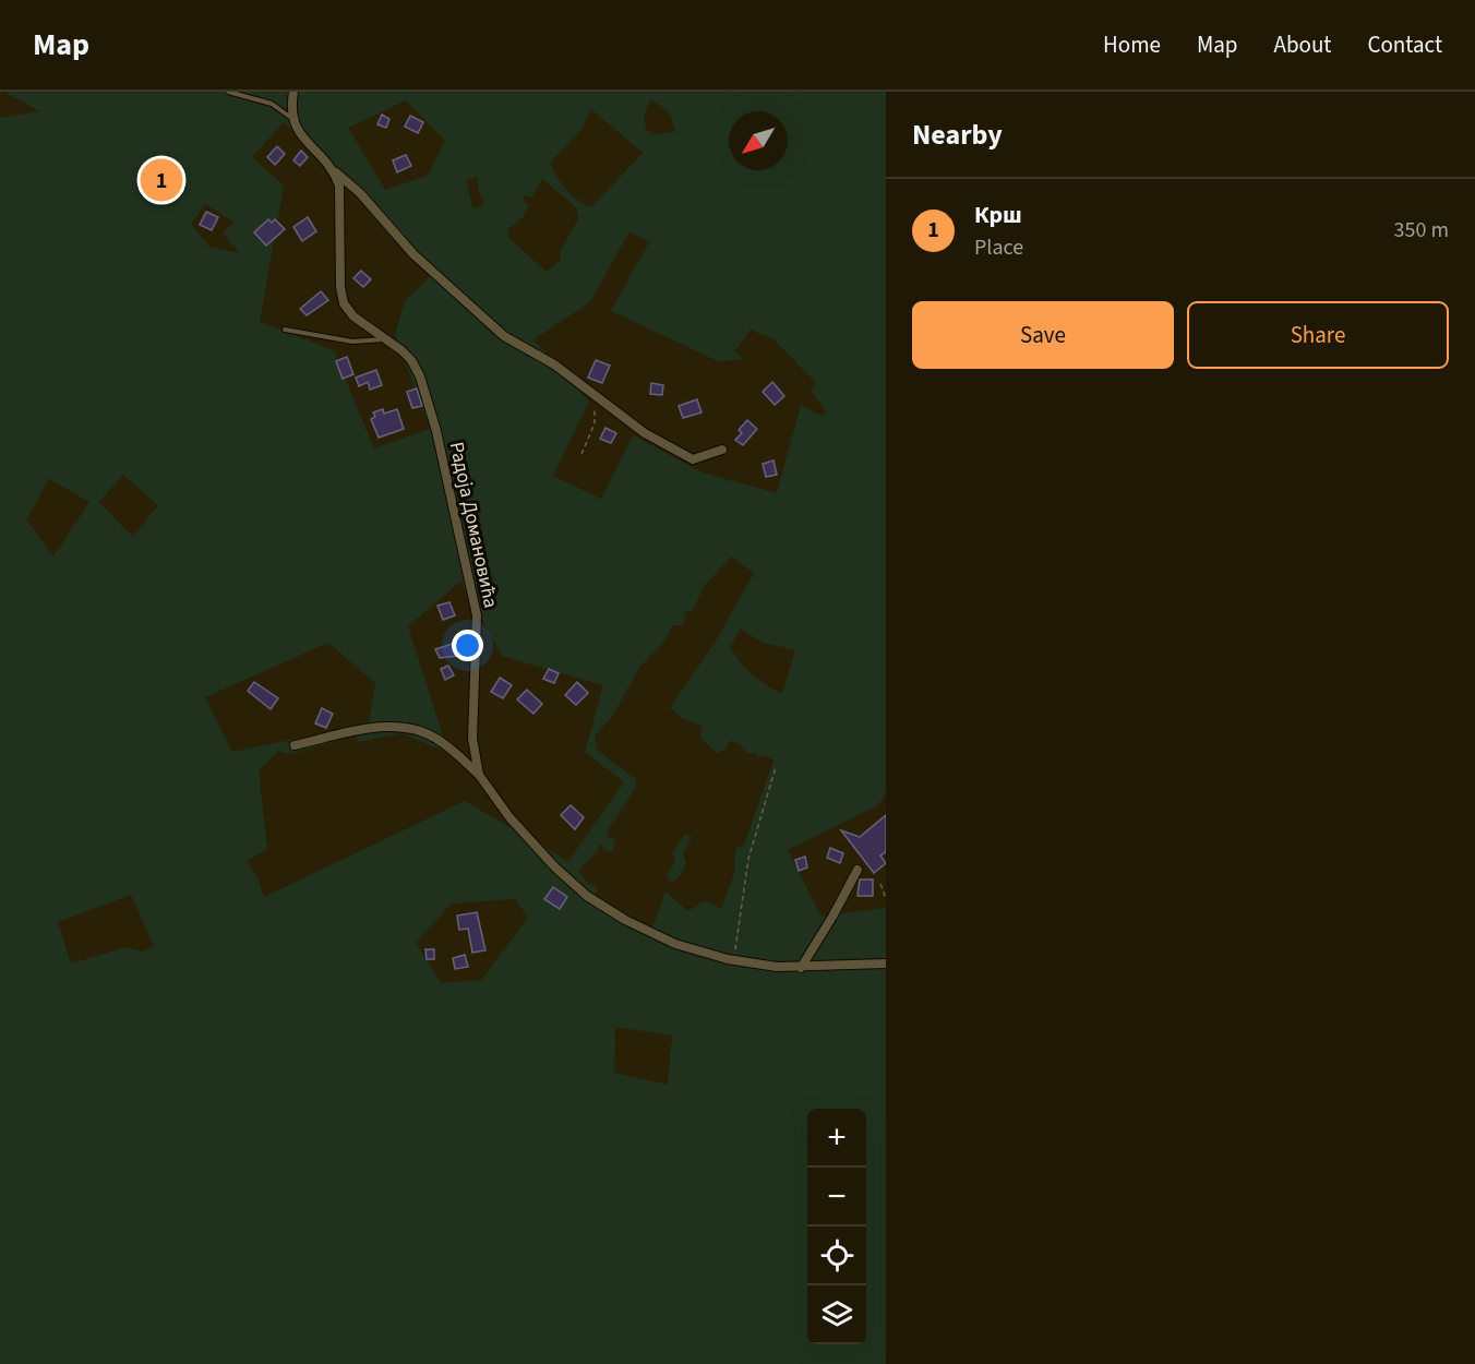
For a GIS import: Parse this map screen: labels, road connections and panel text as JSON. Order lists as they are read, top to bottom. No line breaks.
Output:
{"streets":{"street":["Радоја Домановића"]},"north":"bottom left","page":{"header":"Map","nav":["Home","Map","About","Contact"],"heading":"Nearby","pins":"1","list":[{"mark":"1","name":"Крш","note":"Place","value":"350 m"}],"buttons":["Save","Share"],"map_buttons":["+","−"]}}
